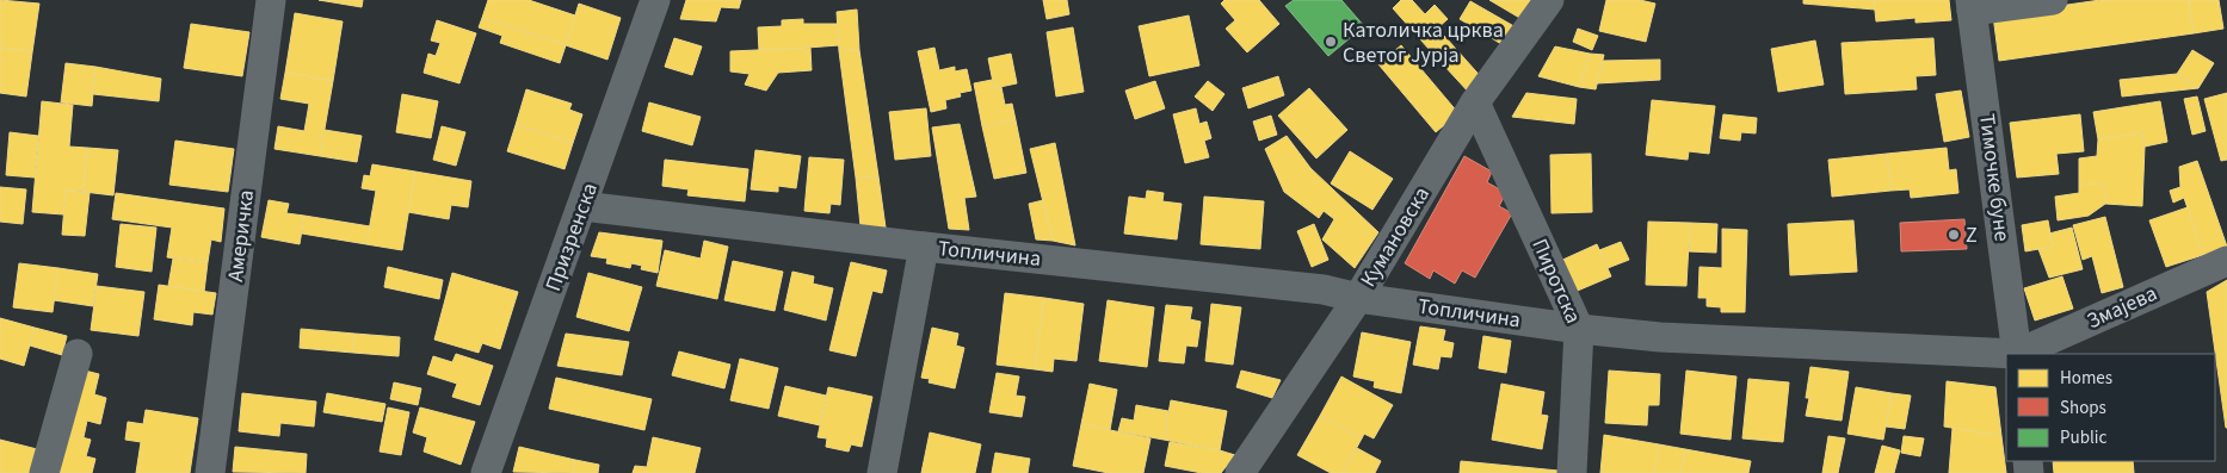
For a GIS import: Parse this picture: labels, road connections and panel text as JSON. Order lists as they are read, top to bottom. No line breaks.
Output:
{"streets":{"street":["Тимочке буне","Америчка","Призренска","Кумановска","Топличина","Пиротска","Змајева"]},"crossings":[["Тимочке буне","Топличина"],["Тимочке буне","Змајева"],["Призренска","Топличина"],["Кумановска","Топличина"],["Кумановска","Пиротска"],["Топличина","Пиротска"],["Топличина","Змајева"]],"places":["Католичка црква Светог Јурја","Z"],"legend":["Homes","Shops","Public"]}
